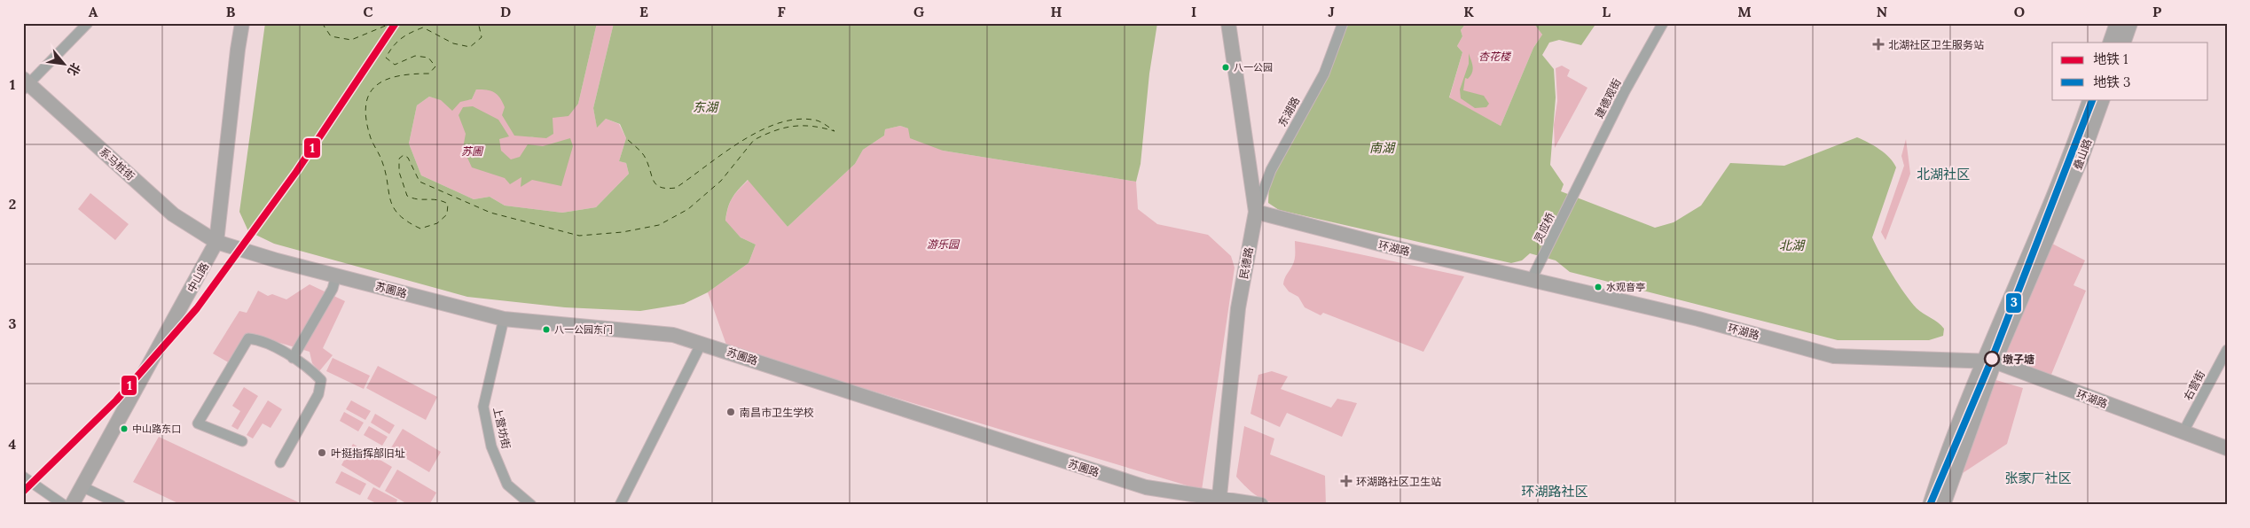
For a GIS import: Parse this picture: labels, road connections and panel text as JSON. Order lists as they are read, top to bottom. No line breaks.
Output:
{"streets":{"main road":["叠山路","系马桩街","环湖路","民德路","中山路","苏圃路"],"street":["建德观街","东湖路","灵应桥","右营街","上营坊街"]},"crossings":[["建德观街","灵应桥"],["东湖路","环湖路"],["东湖路","民德路"],["叠山路","环湖路"],["系马桩街","中山路"],["系马桩街","苏圃路"],["灵应桥","环湖路"],["环湖路","民德路"],["环湖路","右营街"],["民德路","苏圃路"],["中山路","苏圃路"],["苏圃路","上营坊街"]],"districts":["北湖社区","张家厂社区","环湖路社区"],"water":["东湖","南湖","北湖"],"parks":["杏花楼","苏圃","游乐园"],"places":{"health":["北湖社区卫生服务站","环湖路社区卫生站"],"other":["八一公园","水观音亭","八一公园东门","墩子塘","南昌市卫生学校","中山路东口","叶挺指挥部旧址"]},"lines":["metro line 1","metro line 3"],"legend":["地铁 1","地铁 3"],"north":"bottom right","grid":{"columns":["A","B","C","D","E","F","G","H","I","J","K","L","M","N","O","P"],"rows":["1","2","3","4"]}}
